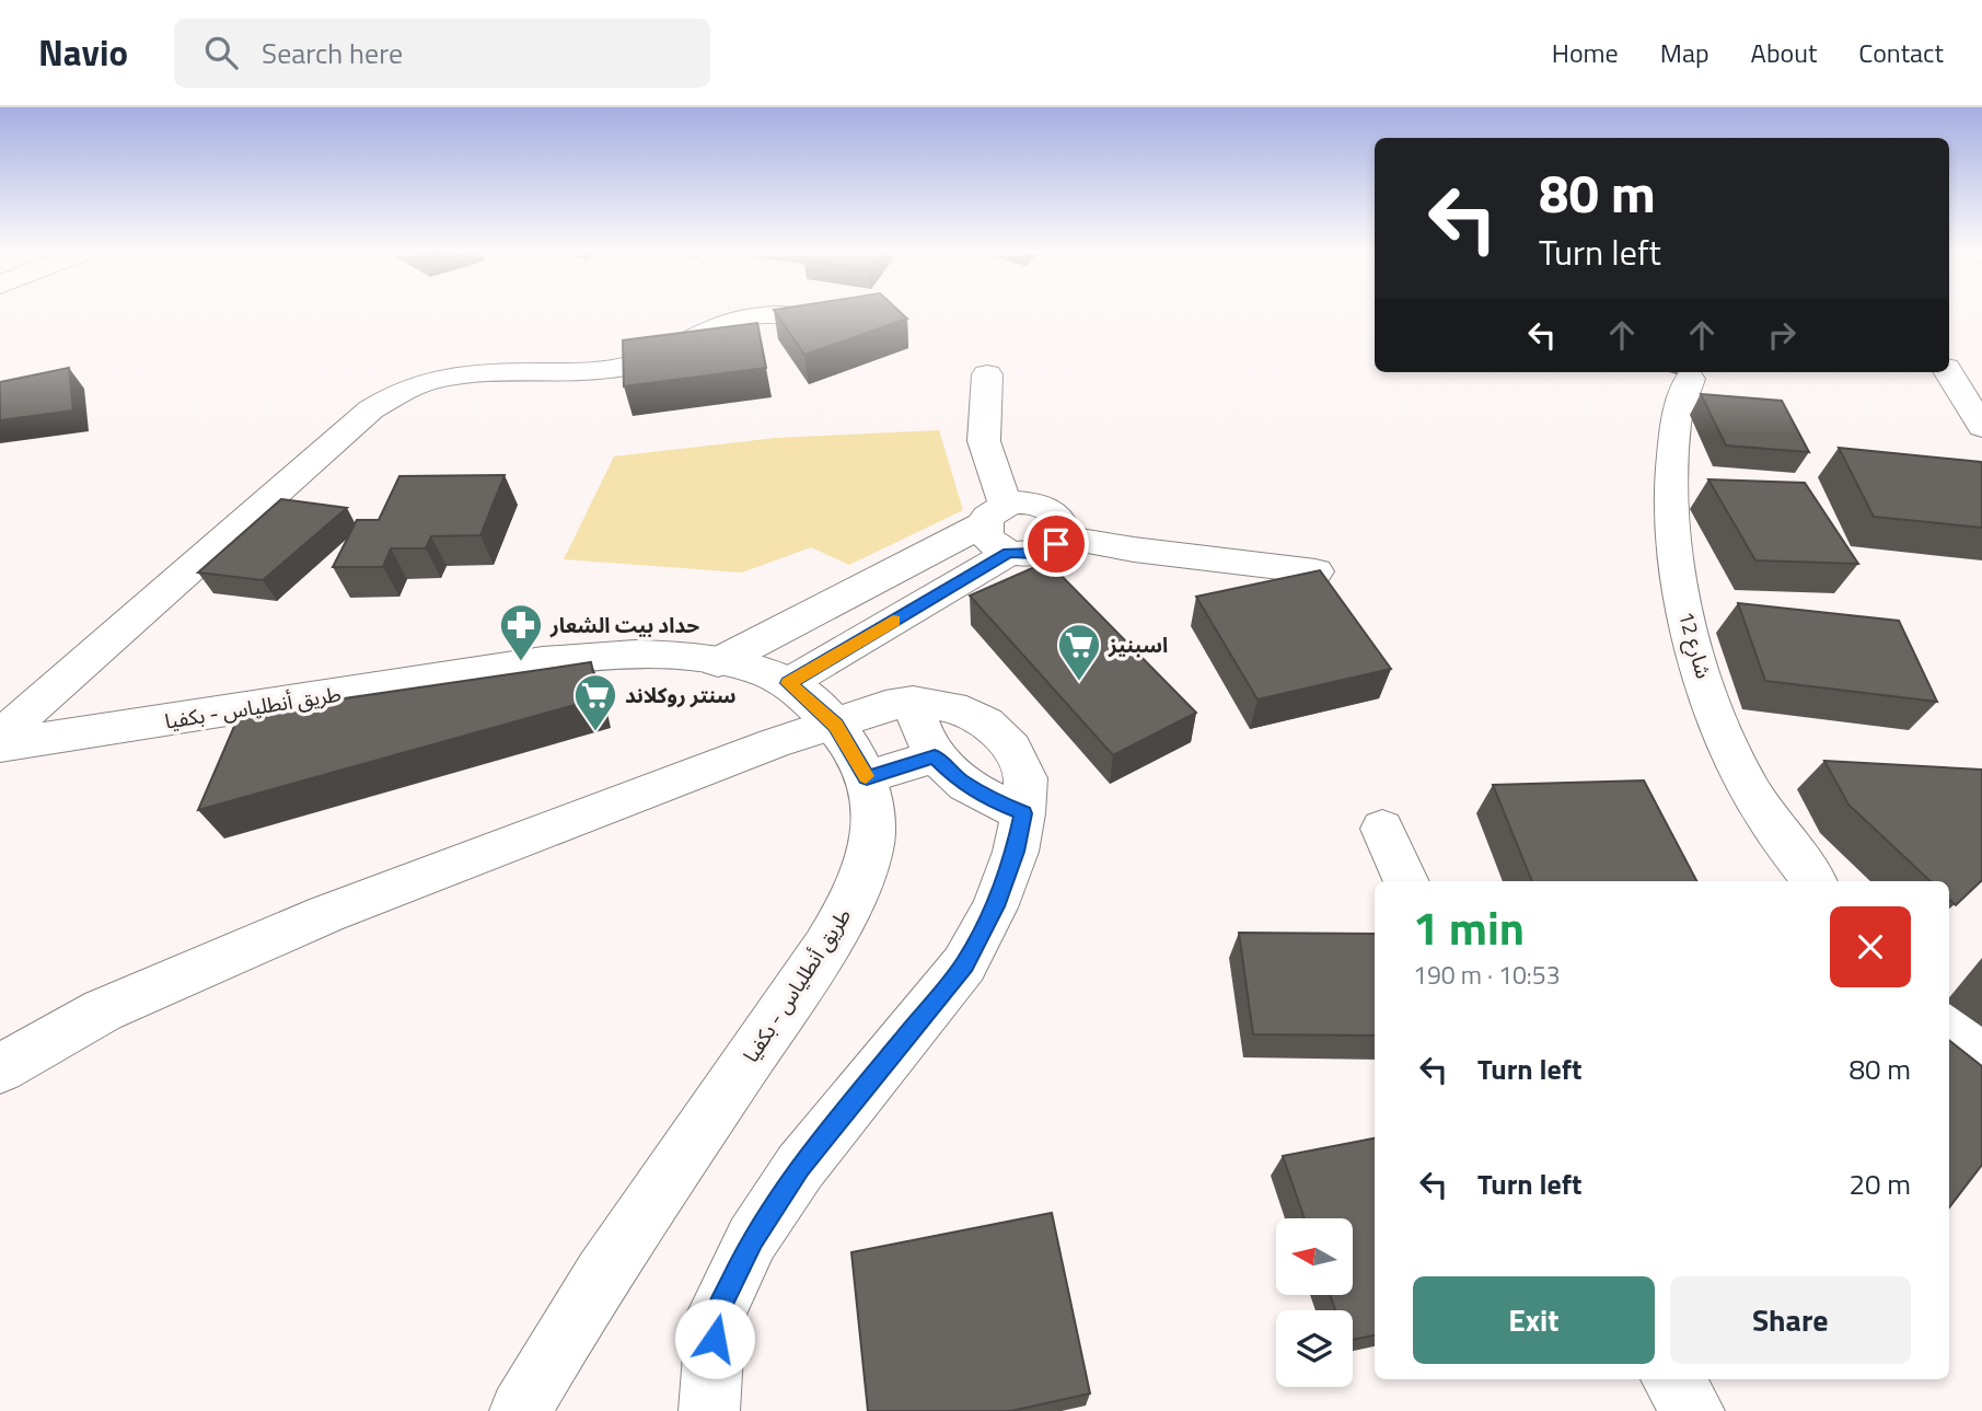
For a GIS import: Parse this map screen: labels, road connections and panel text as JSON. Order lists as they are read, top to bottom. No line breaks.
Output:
{"streets":{"main road":["شارع 12","طريق أنطلياس - بكفيا"]},"places":{"pharmacy":["حداد بيت الشعار"],"supermarket":["اسبنيز","سنتر روكلاند"]},"north":"left","page":{"header":"Navio","search":"Search here","nav":["Home","Map","About","Contact"],"turn":["80 m","Turn left"],"heading":["1 min","190 m · 10:53"],"list":[{"name":"Turn left","value":"80 m"},{"name":"Turn left","value":"20 m"}],"buttons":["Exit","Share"]}}
